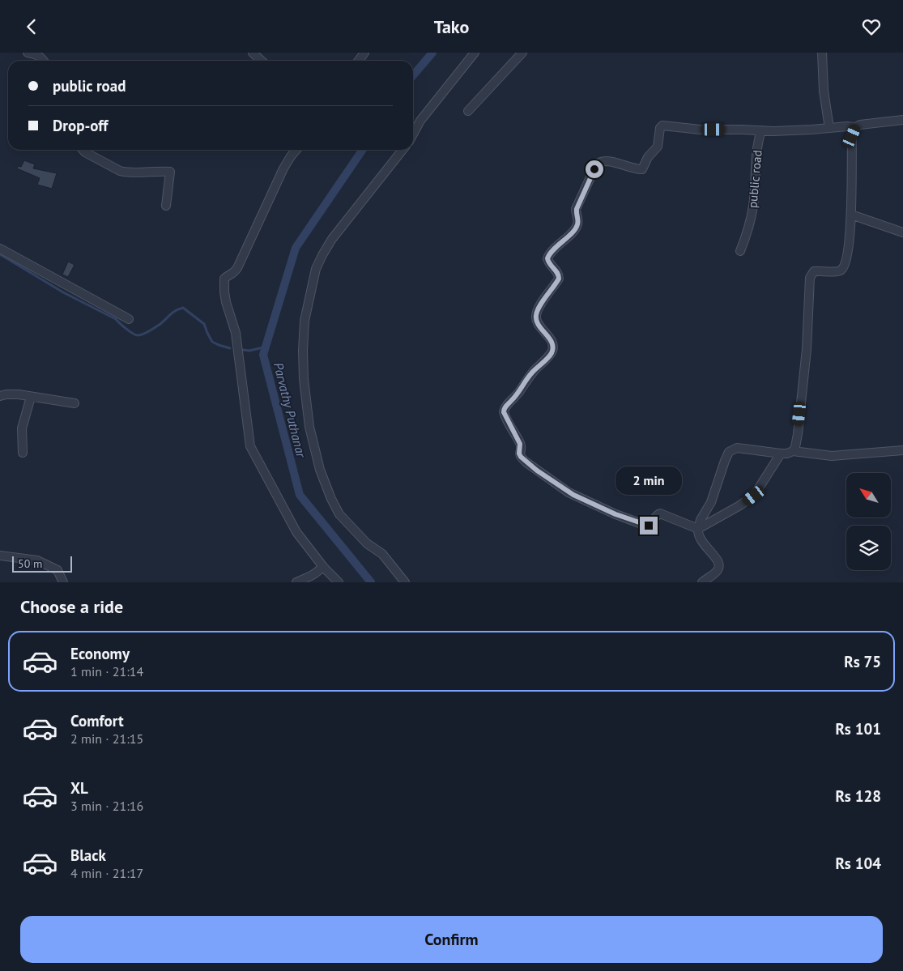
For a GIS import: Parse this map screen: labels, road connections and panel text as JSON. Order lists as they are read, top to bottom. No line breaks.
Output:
{"streets":{"street":["public road"]},"water":["Parvathy Puthanar"],"scale_bar":"50 m","north":"top left","page":{"header":"Tako","banner":["public road","Drop-off"],"bubble":"2 min","scale":"50 m","heading":"Choose a ride","list":[{"name":"Economy","note":"1 min · 21:14","value":"Rs 75"},{"name":"Comfort","note":"2 min · 21:15","value":"Rs 101"},{"name":"XL","note":"3 min · 21:16","value":"Rs 128"},{"name":"Black","note":"4 min · 21:17","value":"Rs 104"}],"buttons":"Confirm"}}
